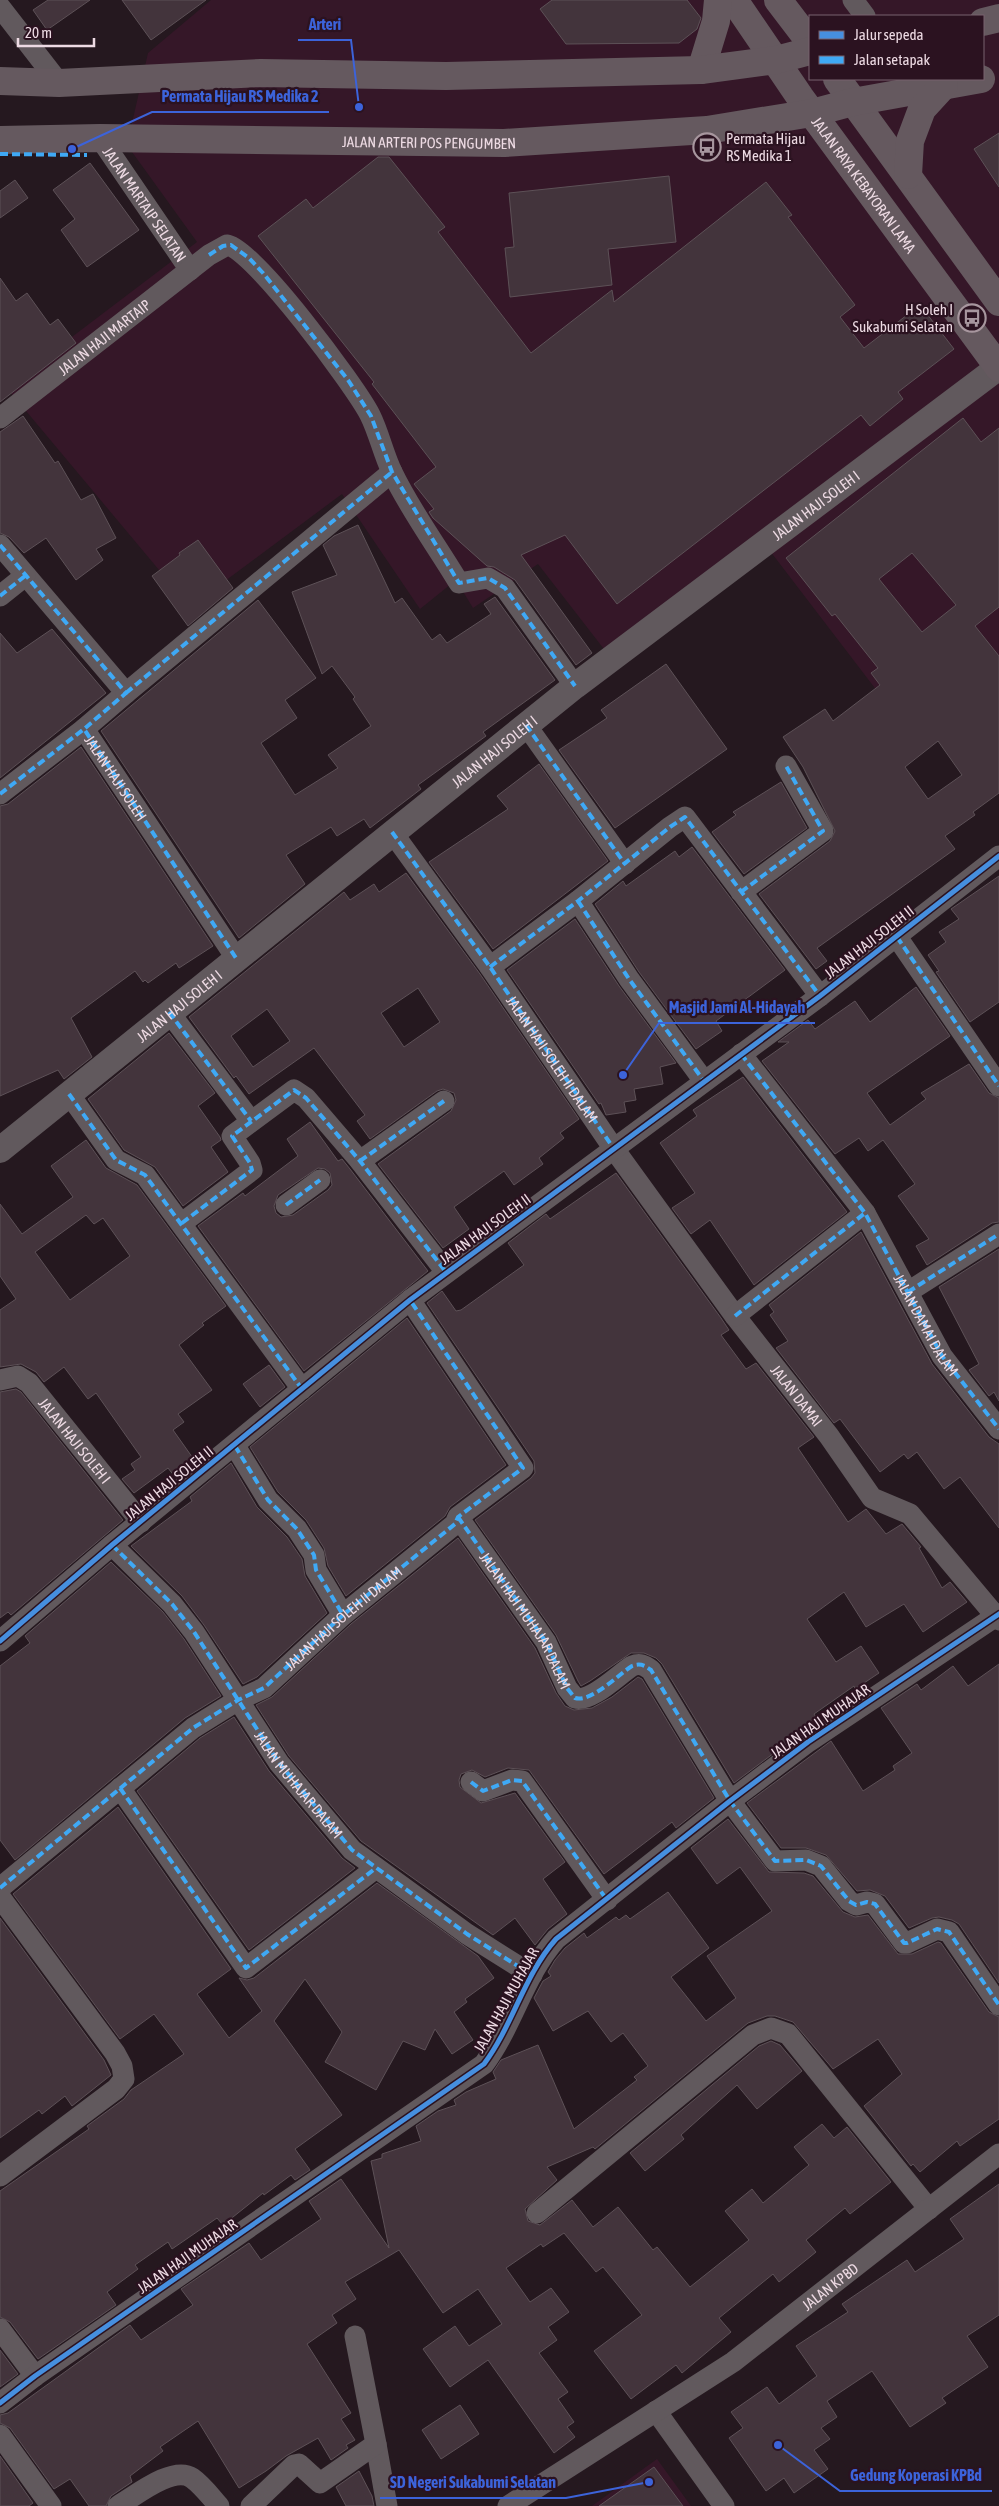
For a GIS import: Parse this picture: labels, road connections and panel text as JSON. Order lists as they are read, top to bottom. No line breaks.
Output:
{"streets":{"main road":["JALAN ARTERI POS PENGUMBEN","JALAN RAYA KEBAYORAN LAMA"],"street":["JALAN MARTAIP SELATAN","JALAN HAJI MARTAIP","JALAN HAJI SOLEH I","JALAN HAJI SOLEH","JALAN HAJI SOLEH II","JALAN HAJI SOLEH II DALAM","JALAN DAMAI DALAM","JALAN DAMAI","JALAN HAJI MUHAJAR DALAM","JALAN HAJI MUHAJAR","JALAN MUHAJAR DALAM","JALAN KPBD"]},"crossings":[["JALAN ARTERI POS PENGUMBEN","JALAN RAYA KEBAYORAN LAMA"],["JALAN ARTERI POS PENGUMBEN","JALAN MARTAIP SELATAN"],["JALAN RAYA KEBAYORAN LAMA","JALAN HAJI SOLEH I"],["JALAN MARTAIP SELATAN","JALAN HAJI MARTAIP"],["JALAN HAJI MARTAIP","JALAN HAJI SOLEH"],["JALAN HAJI SOLEH I","JALAN HAJI SOLEH"],["JALAN HAJI SOLEH I","JALAN HAJI SOLEH II"],["JALAN HAJI SOLEH I","JALAN HAJI SOLEH II DALAM"],["JALAN HAJI SOLEH II","JALAN HAJI SOLEH II DALAM"],["JALAN HAJI SOLEH II","JALAN DAMAI DALAM"],["JALAN HAJI SOLEH II","JALAN DAMAI"],["JALAN HAJI SOLEH II","JALAN MUHAJAR DALAM"],["JALAN HAJI SOLEH II DALAM","JALAN DAMAI"],["JALAN HAJI SOLEH II DALAM","JALAN HAJI MUHAJAR DALAM"],["JALAN HAJI SOLEH II DALAM","JALAN MUHAJAR DALAM"],["JALAN DAMAI","JALAN HAJI MUHAJAR"],["JALAN HAJI MUHAJAR DALAM","JALAN HAJI MUHAJAR"],["JALAN HAJI MUHAJAR","JALAN MUHAJAR DALAM"]],"places":{"other":["Arteri","Permata Hijau RS Medika 2","Masjid Jami Al-Hidayah","Gedung Koperasi KPBd","SD Negeri Sukabumi Selatan"],"bus stop":["Permata Hijau RS Medika 1","H Soleh I Sukabumi Selatan"]},"legend":["Jalur sepeda","Jalan setapak"],"scale_bar":"20 m"}
